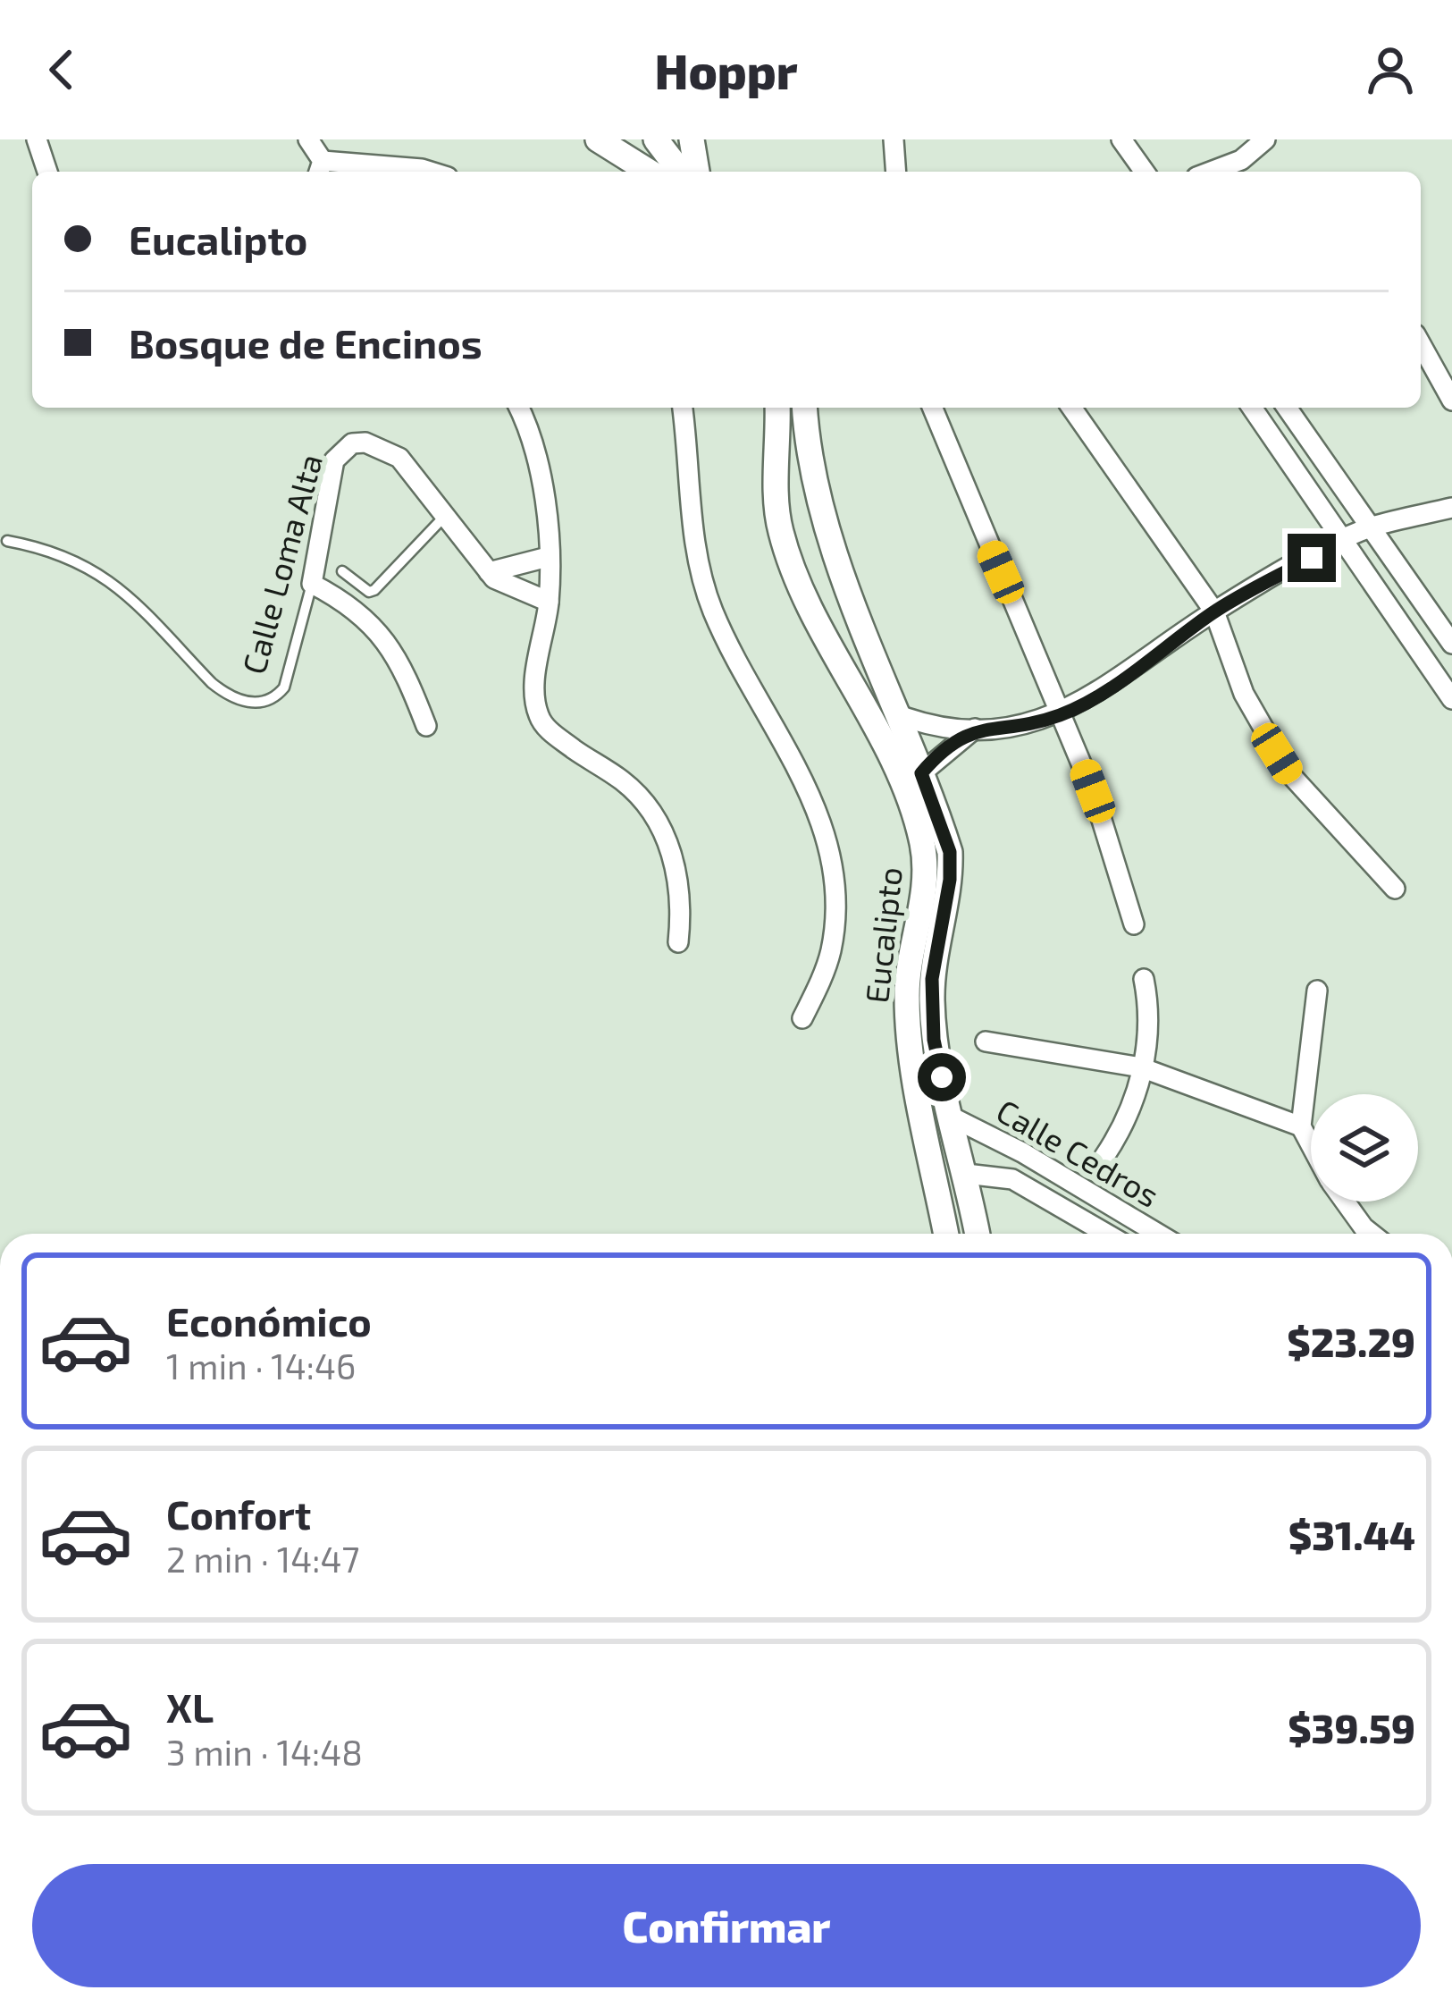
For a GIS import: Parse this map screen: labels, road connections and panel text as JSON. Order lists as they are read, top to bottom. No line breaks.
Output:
{"streets":{"street":["Calle Loma Alta","Eucalipto","Calle Cedros"]},"crossings":[["Eucalipto","Calle Cedros"]],"page":{"header":"Hoppr","banner":["Eucalipto","Bosque de Encinos"],"list":[{"name":"Económico","note":"1 min · 14:46","value":"$23.29"},{"name":"Confort","note":"2 min · 14:47","value":"$31.44"},{"name":"XL","note":"3 min · 14:48","value":"$39.59"}],"buttons":"Confirmar"}}
